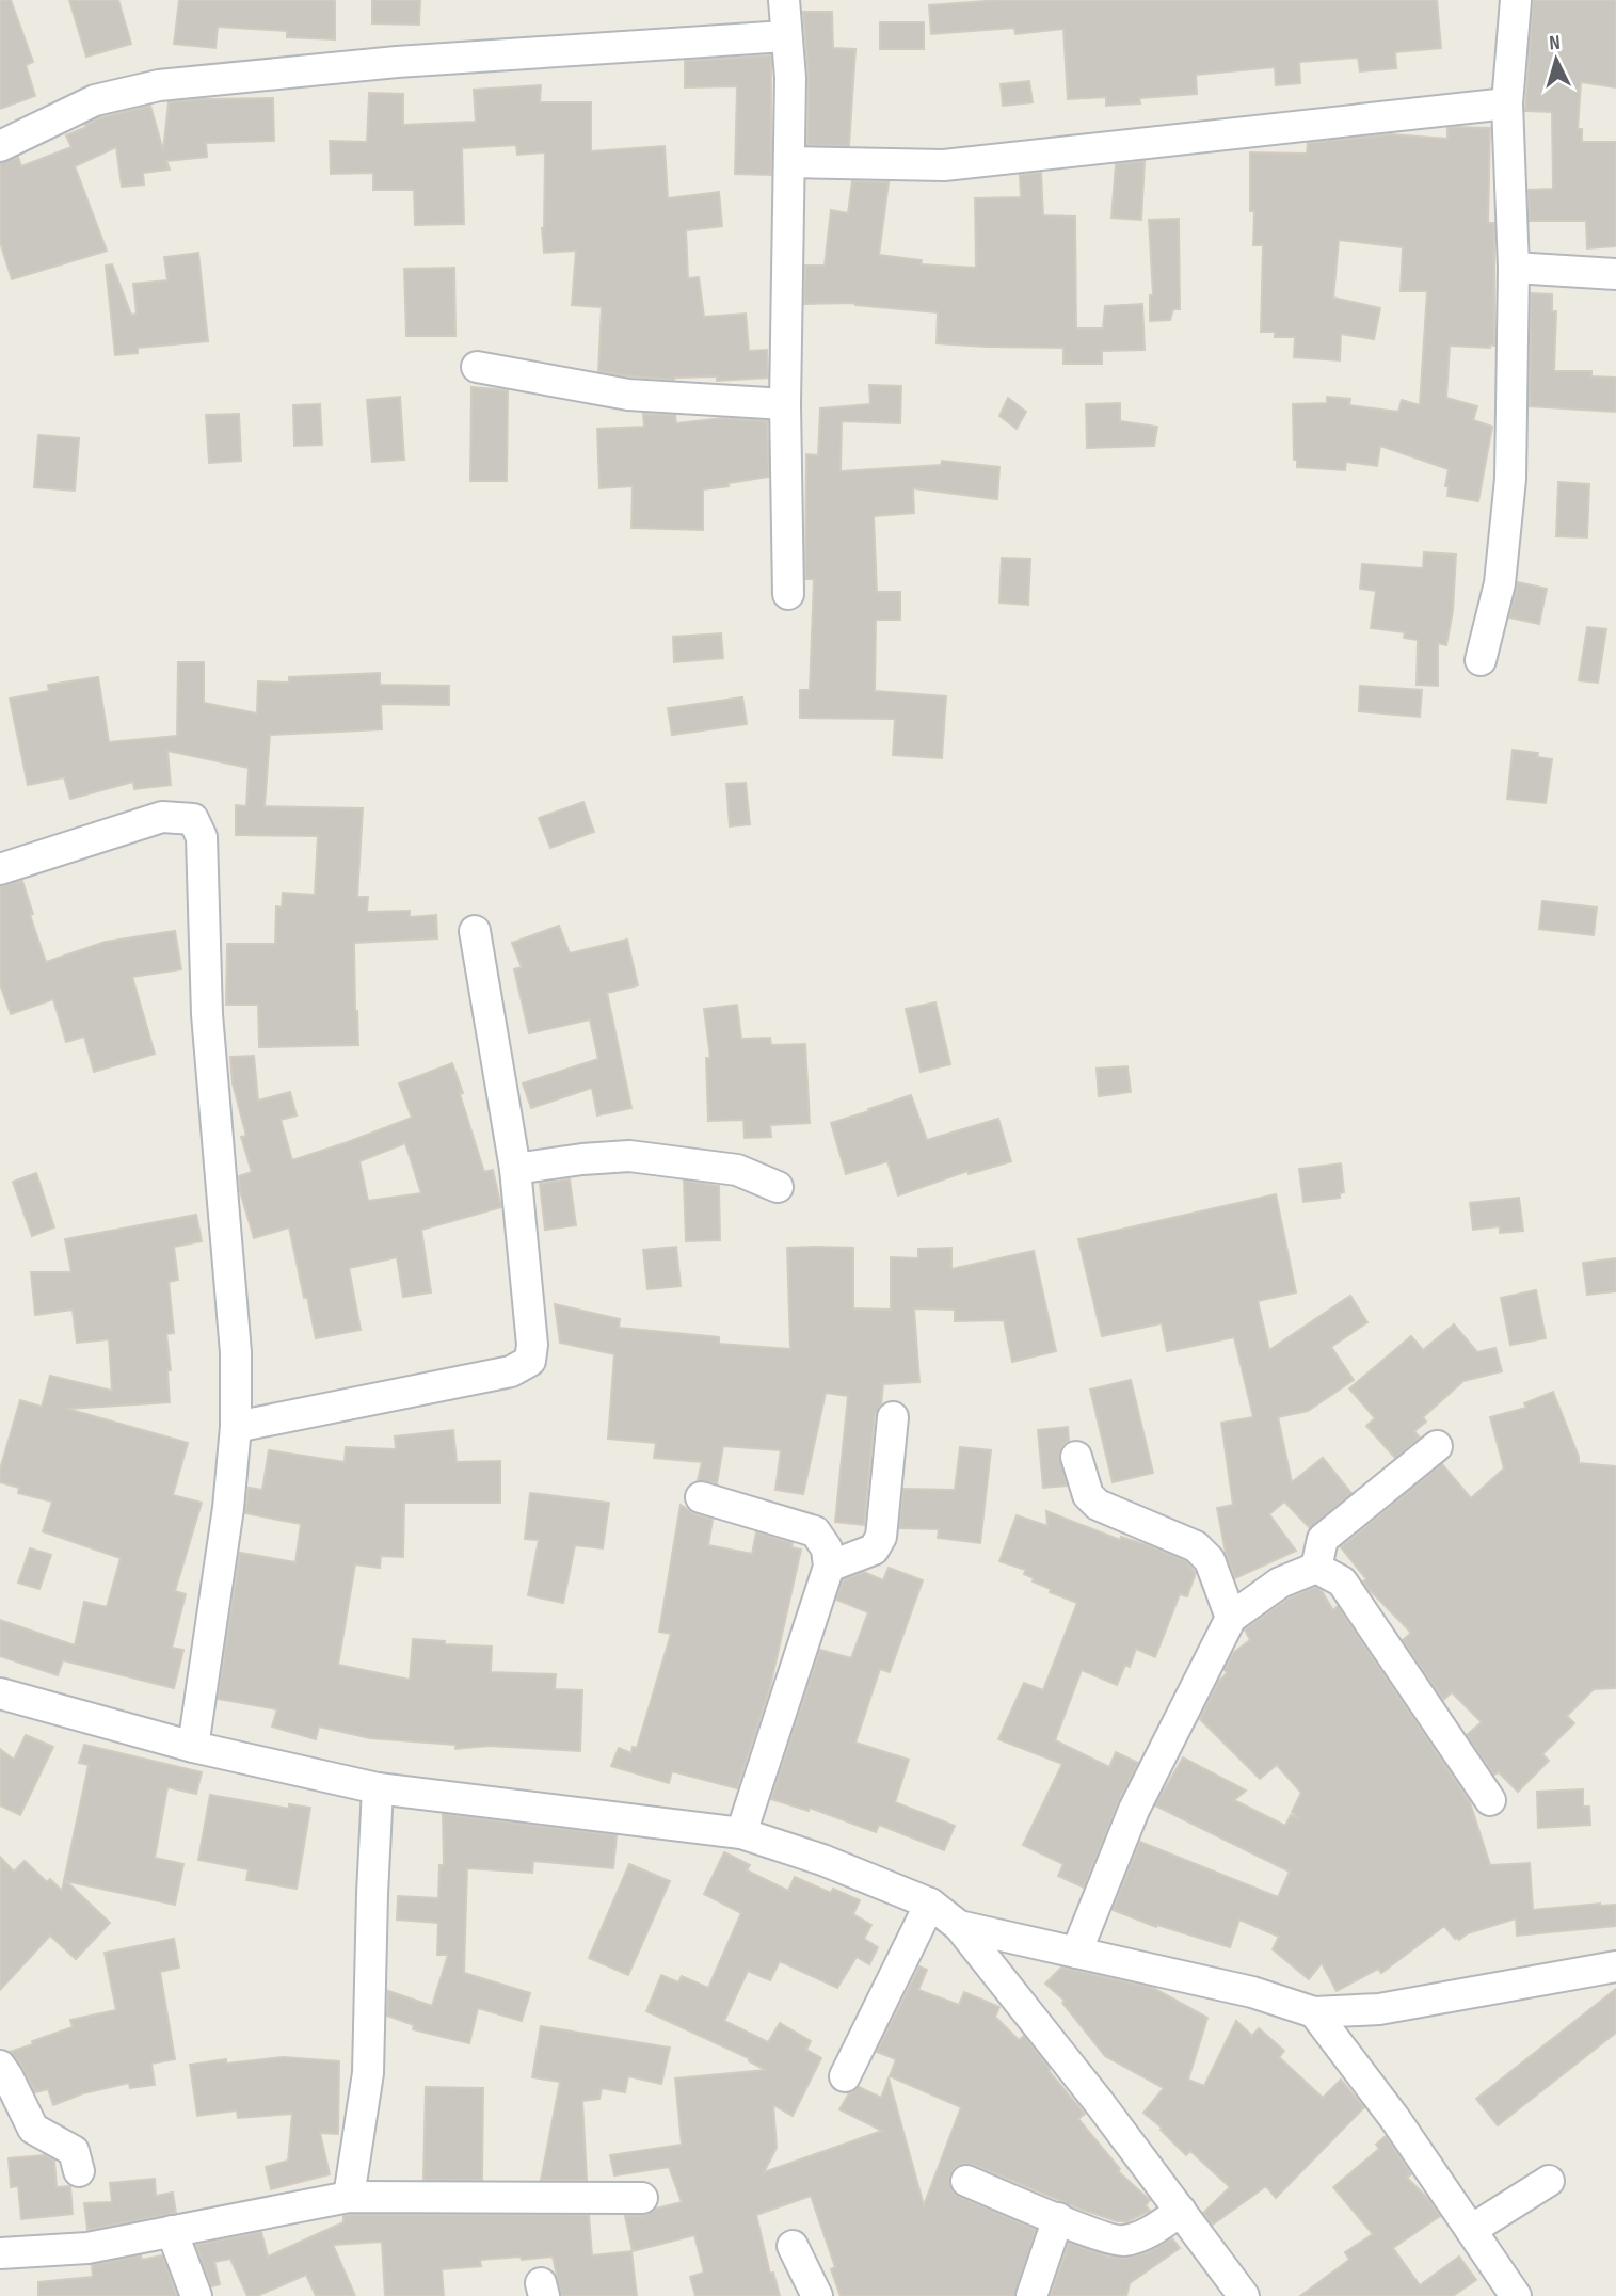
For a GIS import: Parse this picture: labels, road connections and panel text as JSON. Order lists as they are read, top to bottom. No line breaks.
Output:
{"north":"top"}
